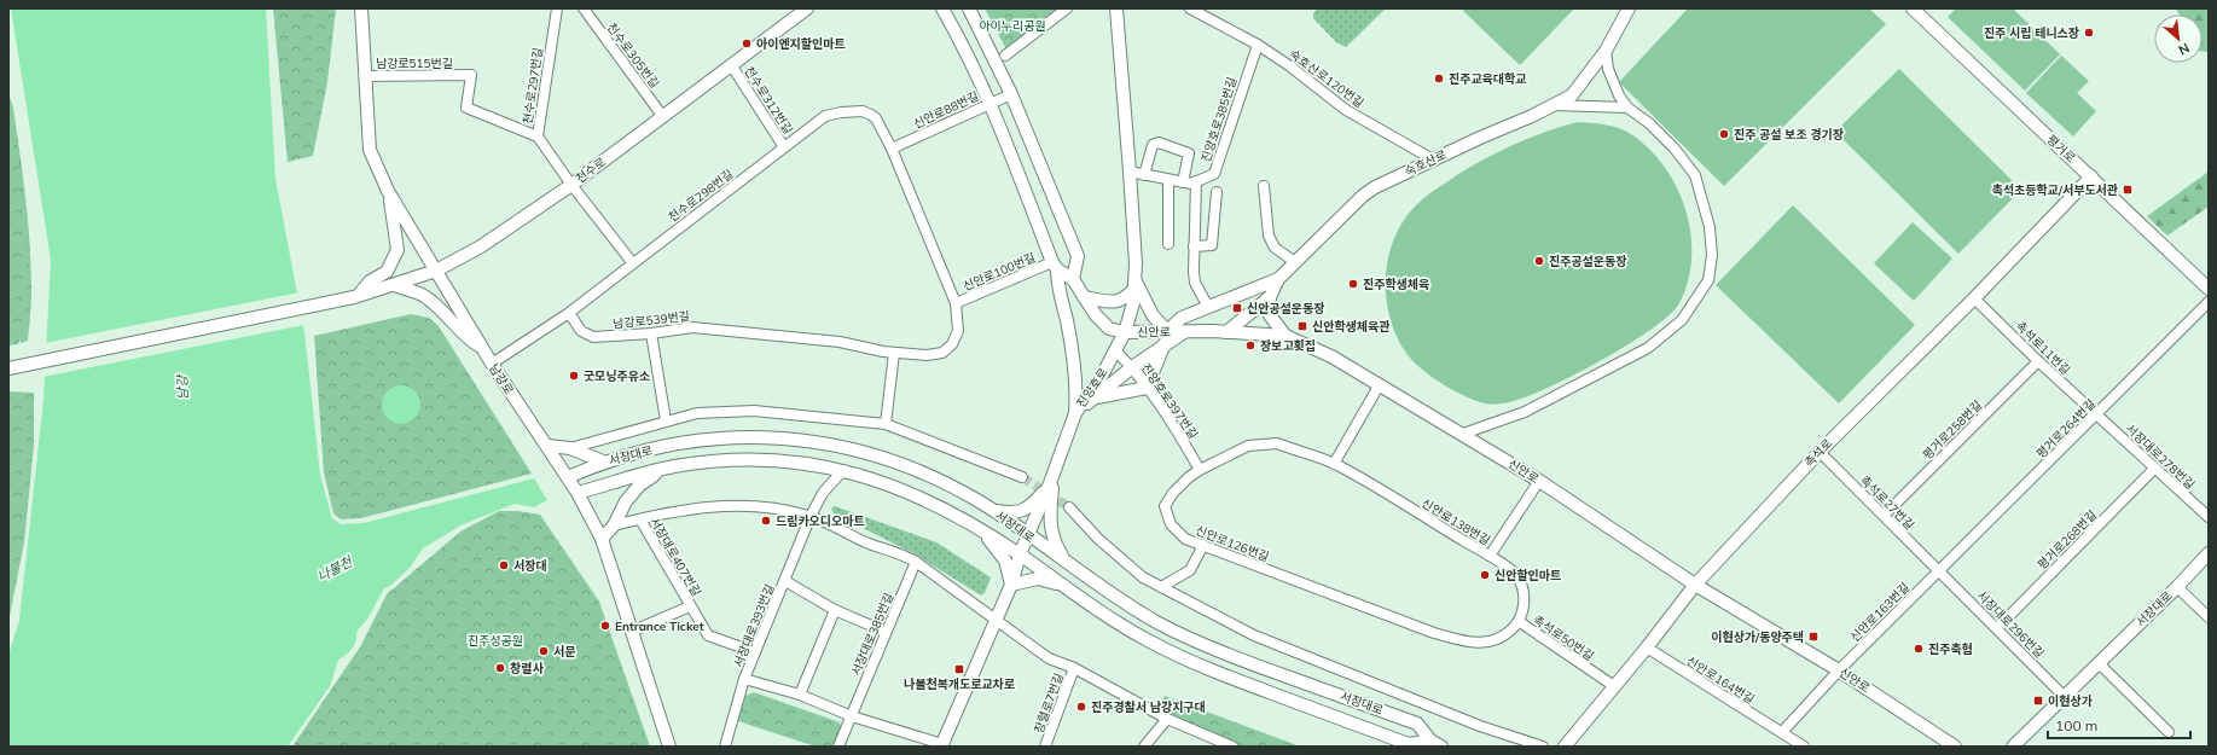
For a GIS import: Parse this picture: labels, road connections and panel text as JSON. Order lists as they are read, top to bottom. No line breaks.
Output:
{"streets":{"street":["천수로305번길","남강로515번길","숙호산로120번길","천수로297번길","천수로312번길","신안로88번길","진양호로385번길","평거로","숙호산로","천수로","천수로298번길","신안로100번길","남강로539번길","신안로","촉석로11번길","남강로","진양호로","진양호로397번길","평거로264번길","평거로258번길","촉석로","서장대로","서장대로278번길","촉석로27번길","신안로138번길","평거로268번길","신안로126번길","서장대로407번길","신안로163번길","서장대로296번길","서장대로393번길","서장대로385번길","촉석로50번길","신안로164번길","창렬로7번길"]},"crossings":[["천수로305번길","천수로"],["남강로515번길","천수로297번길"],["남강로515번길","남강로"],["숙호산로120번길","진양호로385번길"],["숙호산로120번길","숙호산로"],["천수로297번길","천수로"],["천수로312번길","천수로"],["천수로312번길","천수로298번길"],["신안로88번길","신안로100번길"],["진양호로385번길","진양호로"],["평거로","촉석로"],["숙호산로","신안로"],["천수로","남강로"],["천수로298번길","남강로539번길"],["신안로100번길","남강로539번길"],["신안로100번길","신안로"],["신안로","진양호로"],["신안로","촉석로"],["신안로","신안로138번길"],["신안로","신안로163번길"],["촉석로11번길","평거로264번길"],["촉석로11번길","평거로258번길"],["촉석로11번길","촉석로"],["촉석로11번길","서장대로278번길"],["남강로","서장대로"],["남강로","서장대로407번길"],["진양호로","진양호로397번길"],["진양호로","서장대로"],["진양호로397번길","신안로126번길"],["평거로264번길","서장대로278번길"],["평거로264번길","촉석로27번길"],["평거로264번길","신안로163번길"],["평거로264번길","서장대로296번길"],["평거로258번길","촉석로27번길"],["촉석로","촉석로27번길"],["촉석로","촉석로50번길"],["촉석로","신안로164번길"],["서장대로","서장대로296번길"],["서장대로","서장대로393번길"],["서장대로278번길","평거로268번길"],["촉석로27번길","신안로163번길"],["촉석로27번길","서장대로296번길"],["신안로138번길","신안로126번길"],["신안로138번길","촉석로50번길"],["평거로268번길","서장대로296번길"],["신안로126번길","촉석로50번길"],["서장대로407번길","서장대로393번길"],["신안로163번길","서장대로296번길"],["서장대로393번길","서장대로385번길"]],"water":["남강","나불천"],"parks":["아이누리공원","진주성공원"],"places":{"other":["진주 시립 테니스장","아이엔지할인마트","진주교육대학교","진주 공설 보조 경기장","진주공설운동장","진주학생체육","장보고횟집","굿모닝주유소","드림카오디오마트","서장대","신안할인마트","Entrance Ticket","진주축협","서문","창렬사","진주경찰서 남강지구대"],"transit":["촉석초등학교/서부도서관","신안공설운동장","신안학생체육관","이현상가/동양주택","나불천복개도로교차로","이현상가"]},"scale_bar":"100 m","north":"bottom right"}
